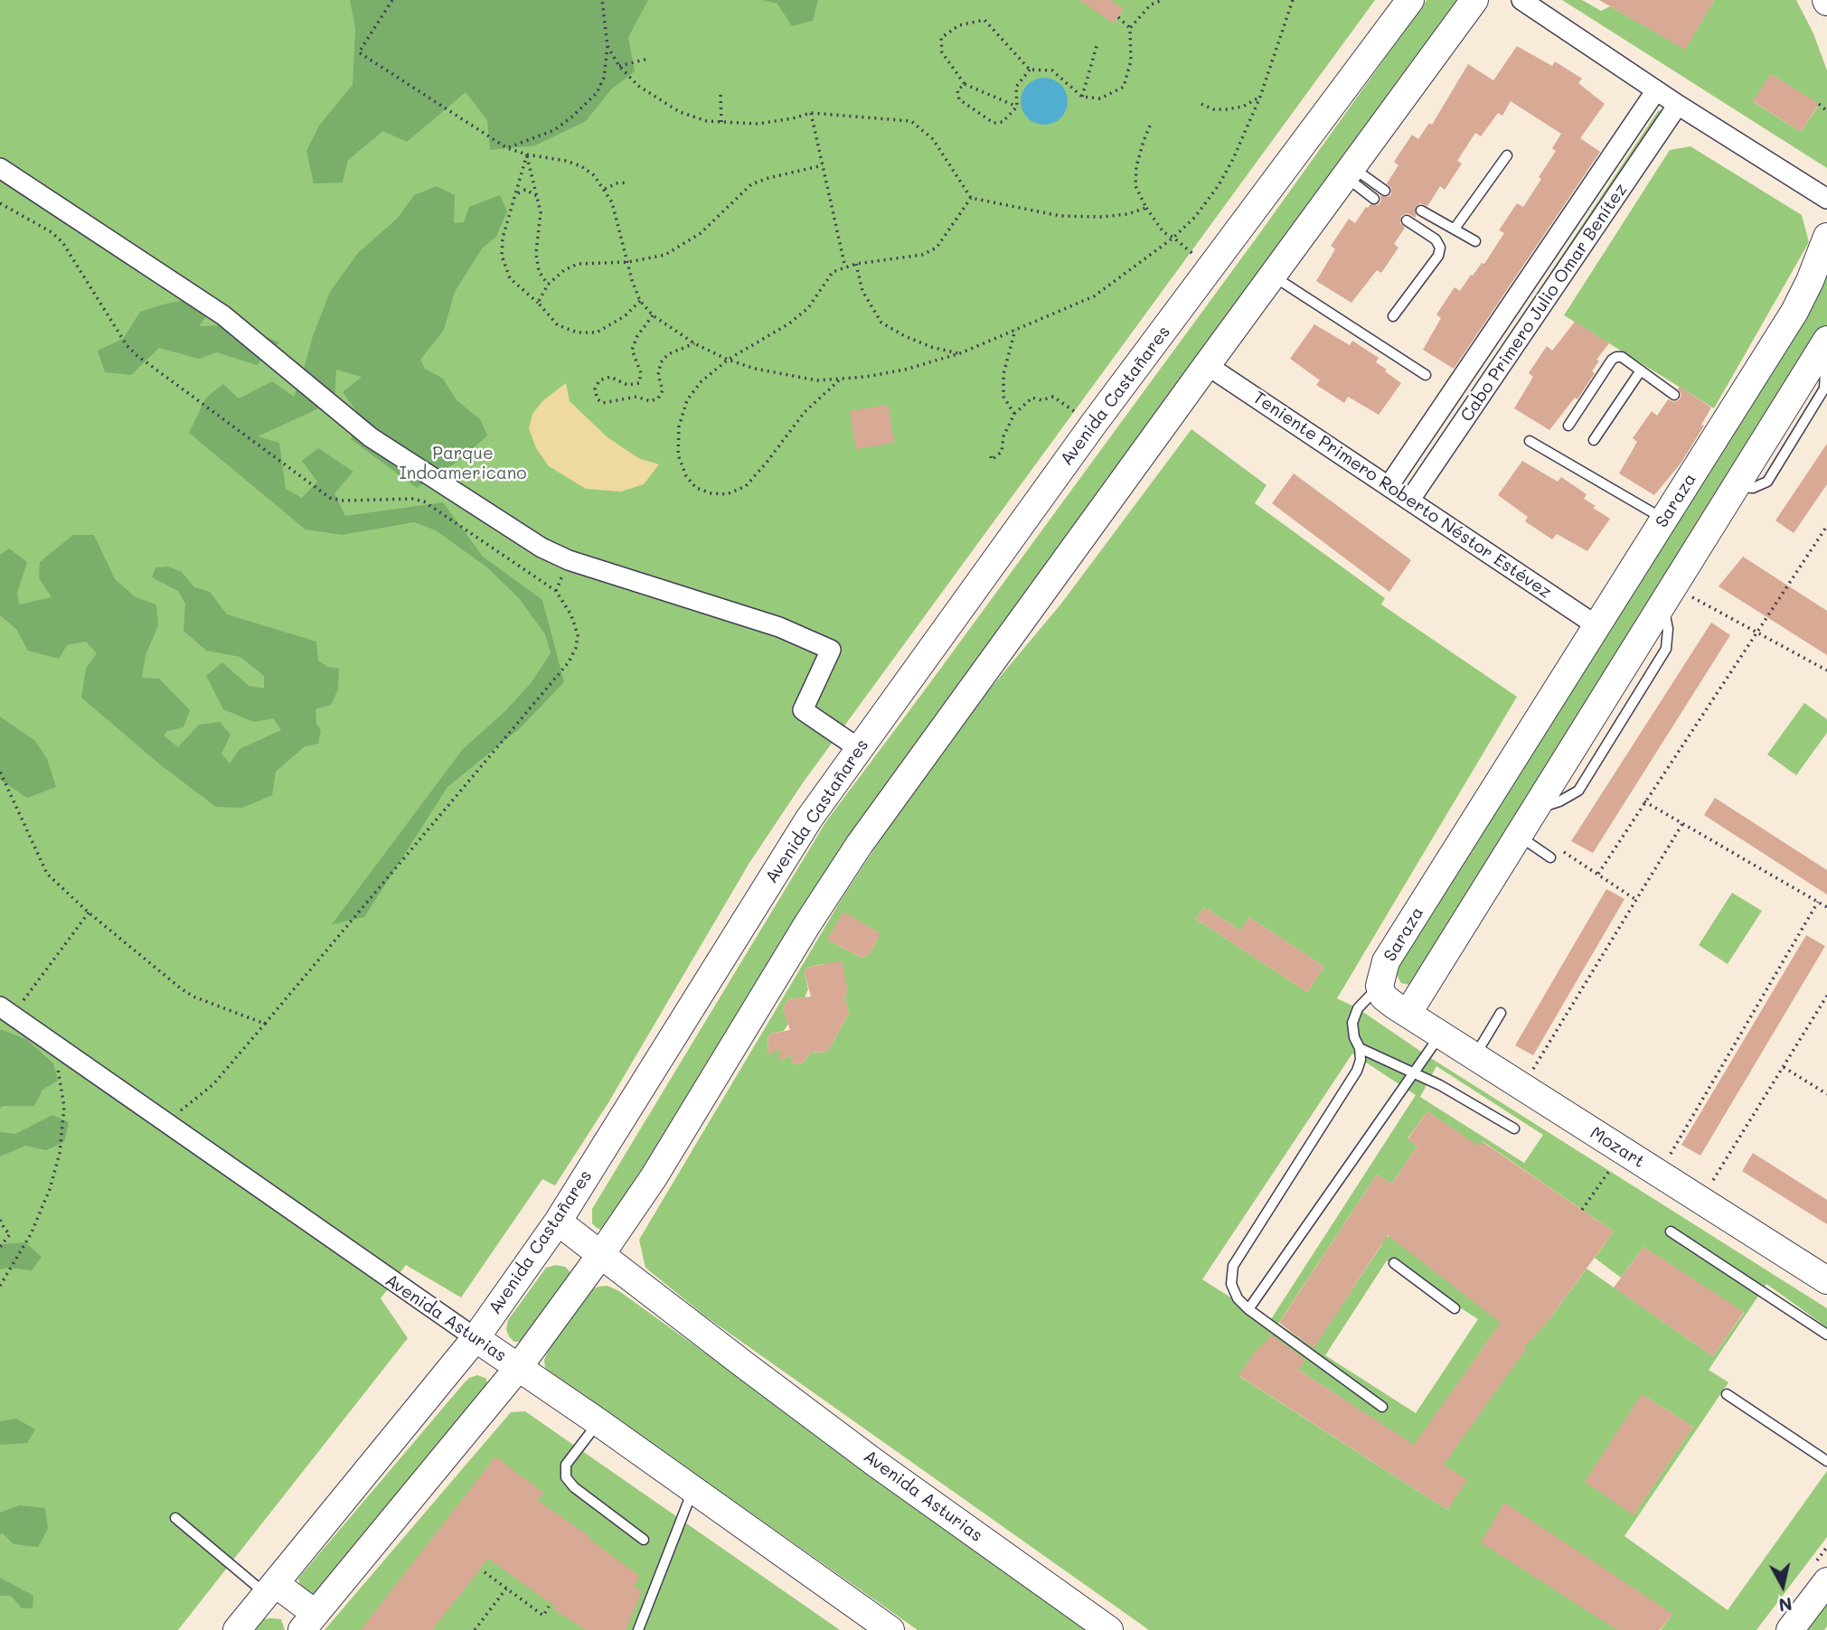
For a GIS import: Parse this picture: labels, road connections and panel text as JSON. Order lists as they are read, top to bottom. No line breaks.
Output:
{"streets":{"main road":["Avenida Castañares","Saraza","Mozart","Avenida Asturias"],"street":["Cabo Primero Julio Omar Benítez","Teniente Primero Roberto Néstor Estévez"]},"crossings":[["Cabo Primero Julio Omar Benítez","Teniente Primero Roberto Néstor Estévez"],["Avenida Castañares","Avenida Asturias"],["Teniente Primero Roberto Néstor Estévez","Saraza"]],"parks":["Parque Indoamericano"],"north":"bottom"}
